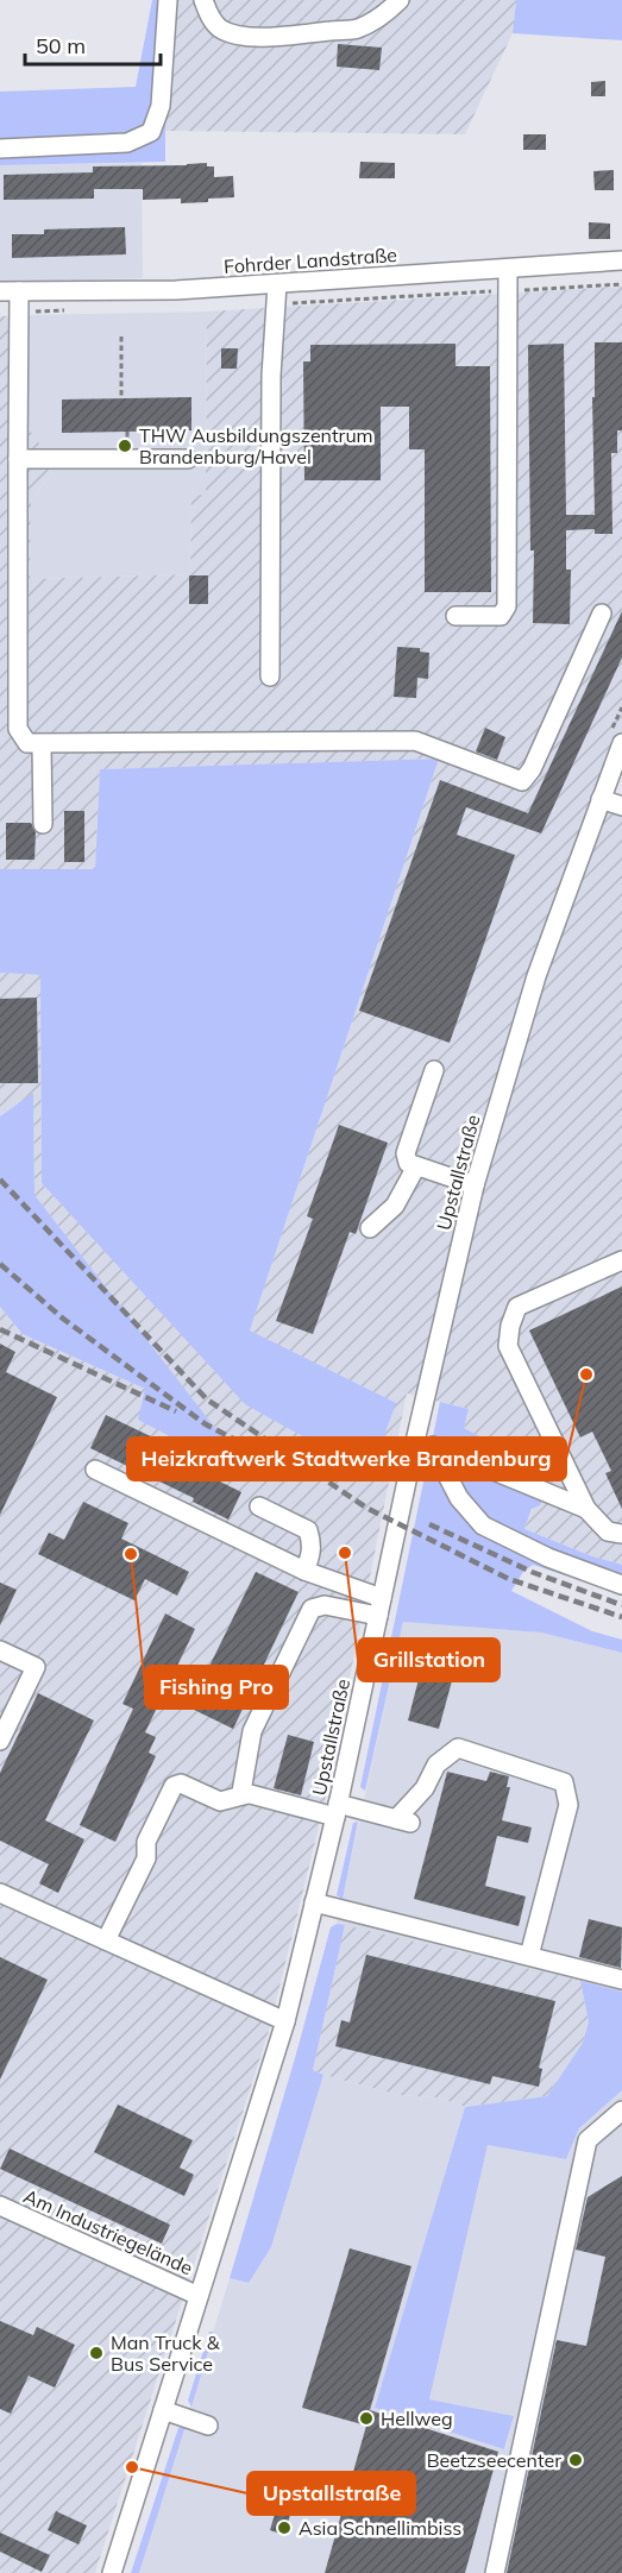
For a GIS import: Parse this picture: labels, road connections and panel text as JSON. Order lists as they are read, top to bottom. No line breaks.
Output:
{"streets":{"street":["Fohrder Landstraße","Upstallstraße","Am Industriegelände"]},"crossings":[["Upstallstraße","Am Industriegelände"]],"places":["THW Ausbildungszentrum Brandenburg/Havel","Heizkraftwerk Stadtwerke Brandenburg","Grillstation","Fishing Pro","Man Truck & Bus Service","Hellweg","Beetzseecenter","Upstallstraße","Asia Schnellimbiss"],"scale_bar":"50 m"}
